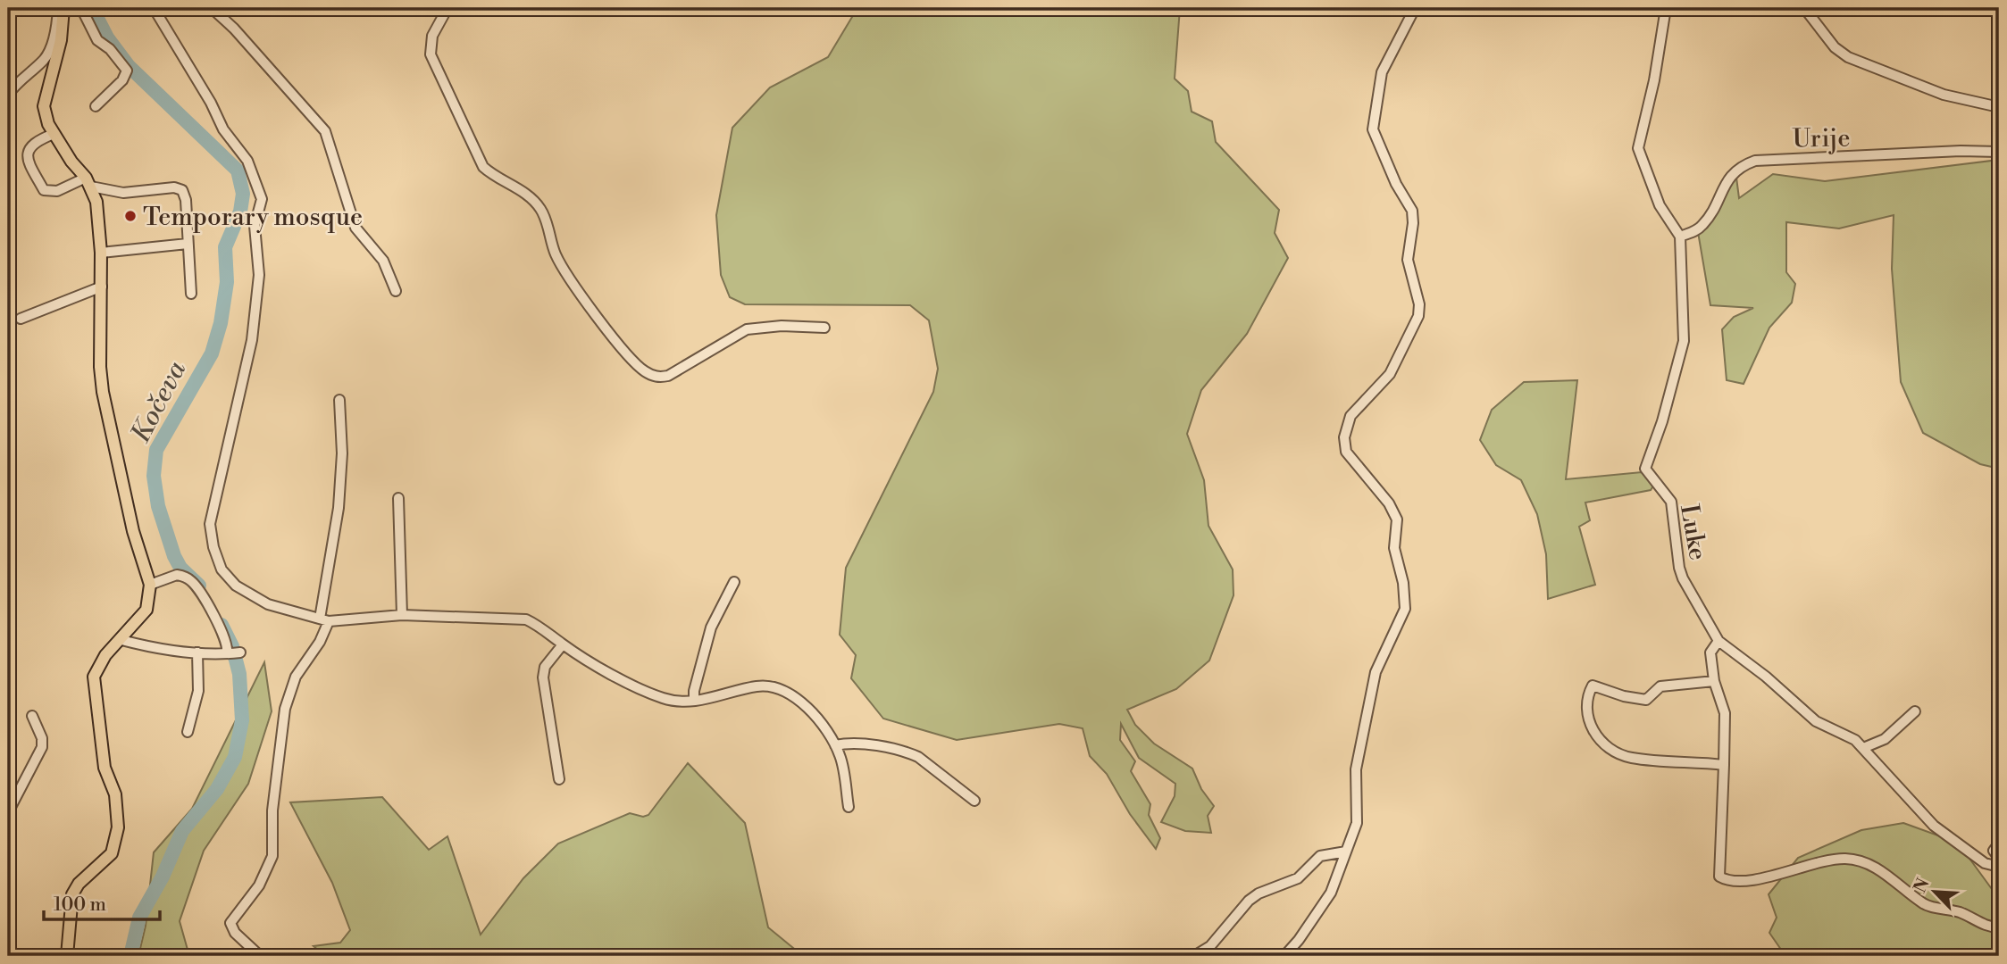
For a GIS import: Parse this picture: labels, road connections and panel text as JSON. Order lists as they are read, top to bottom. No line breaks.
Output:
{"streets":{"street":["Urije","Luke"]},"crossings":[["Urije","Luke"]],"water":["Kočeva"],"places":["Temporary mosque"],"scale_bar":"100 m","north":"top left"}
